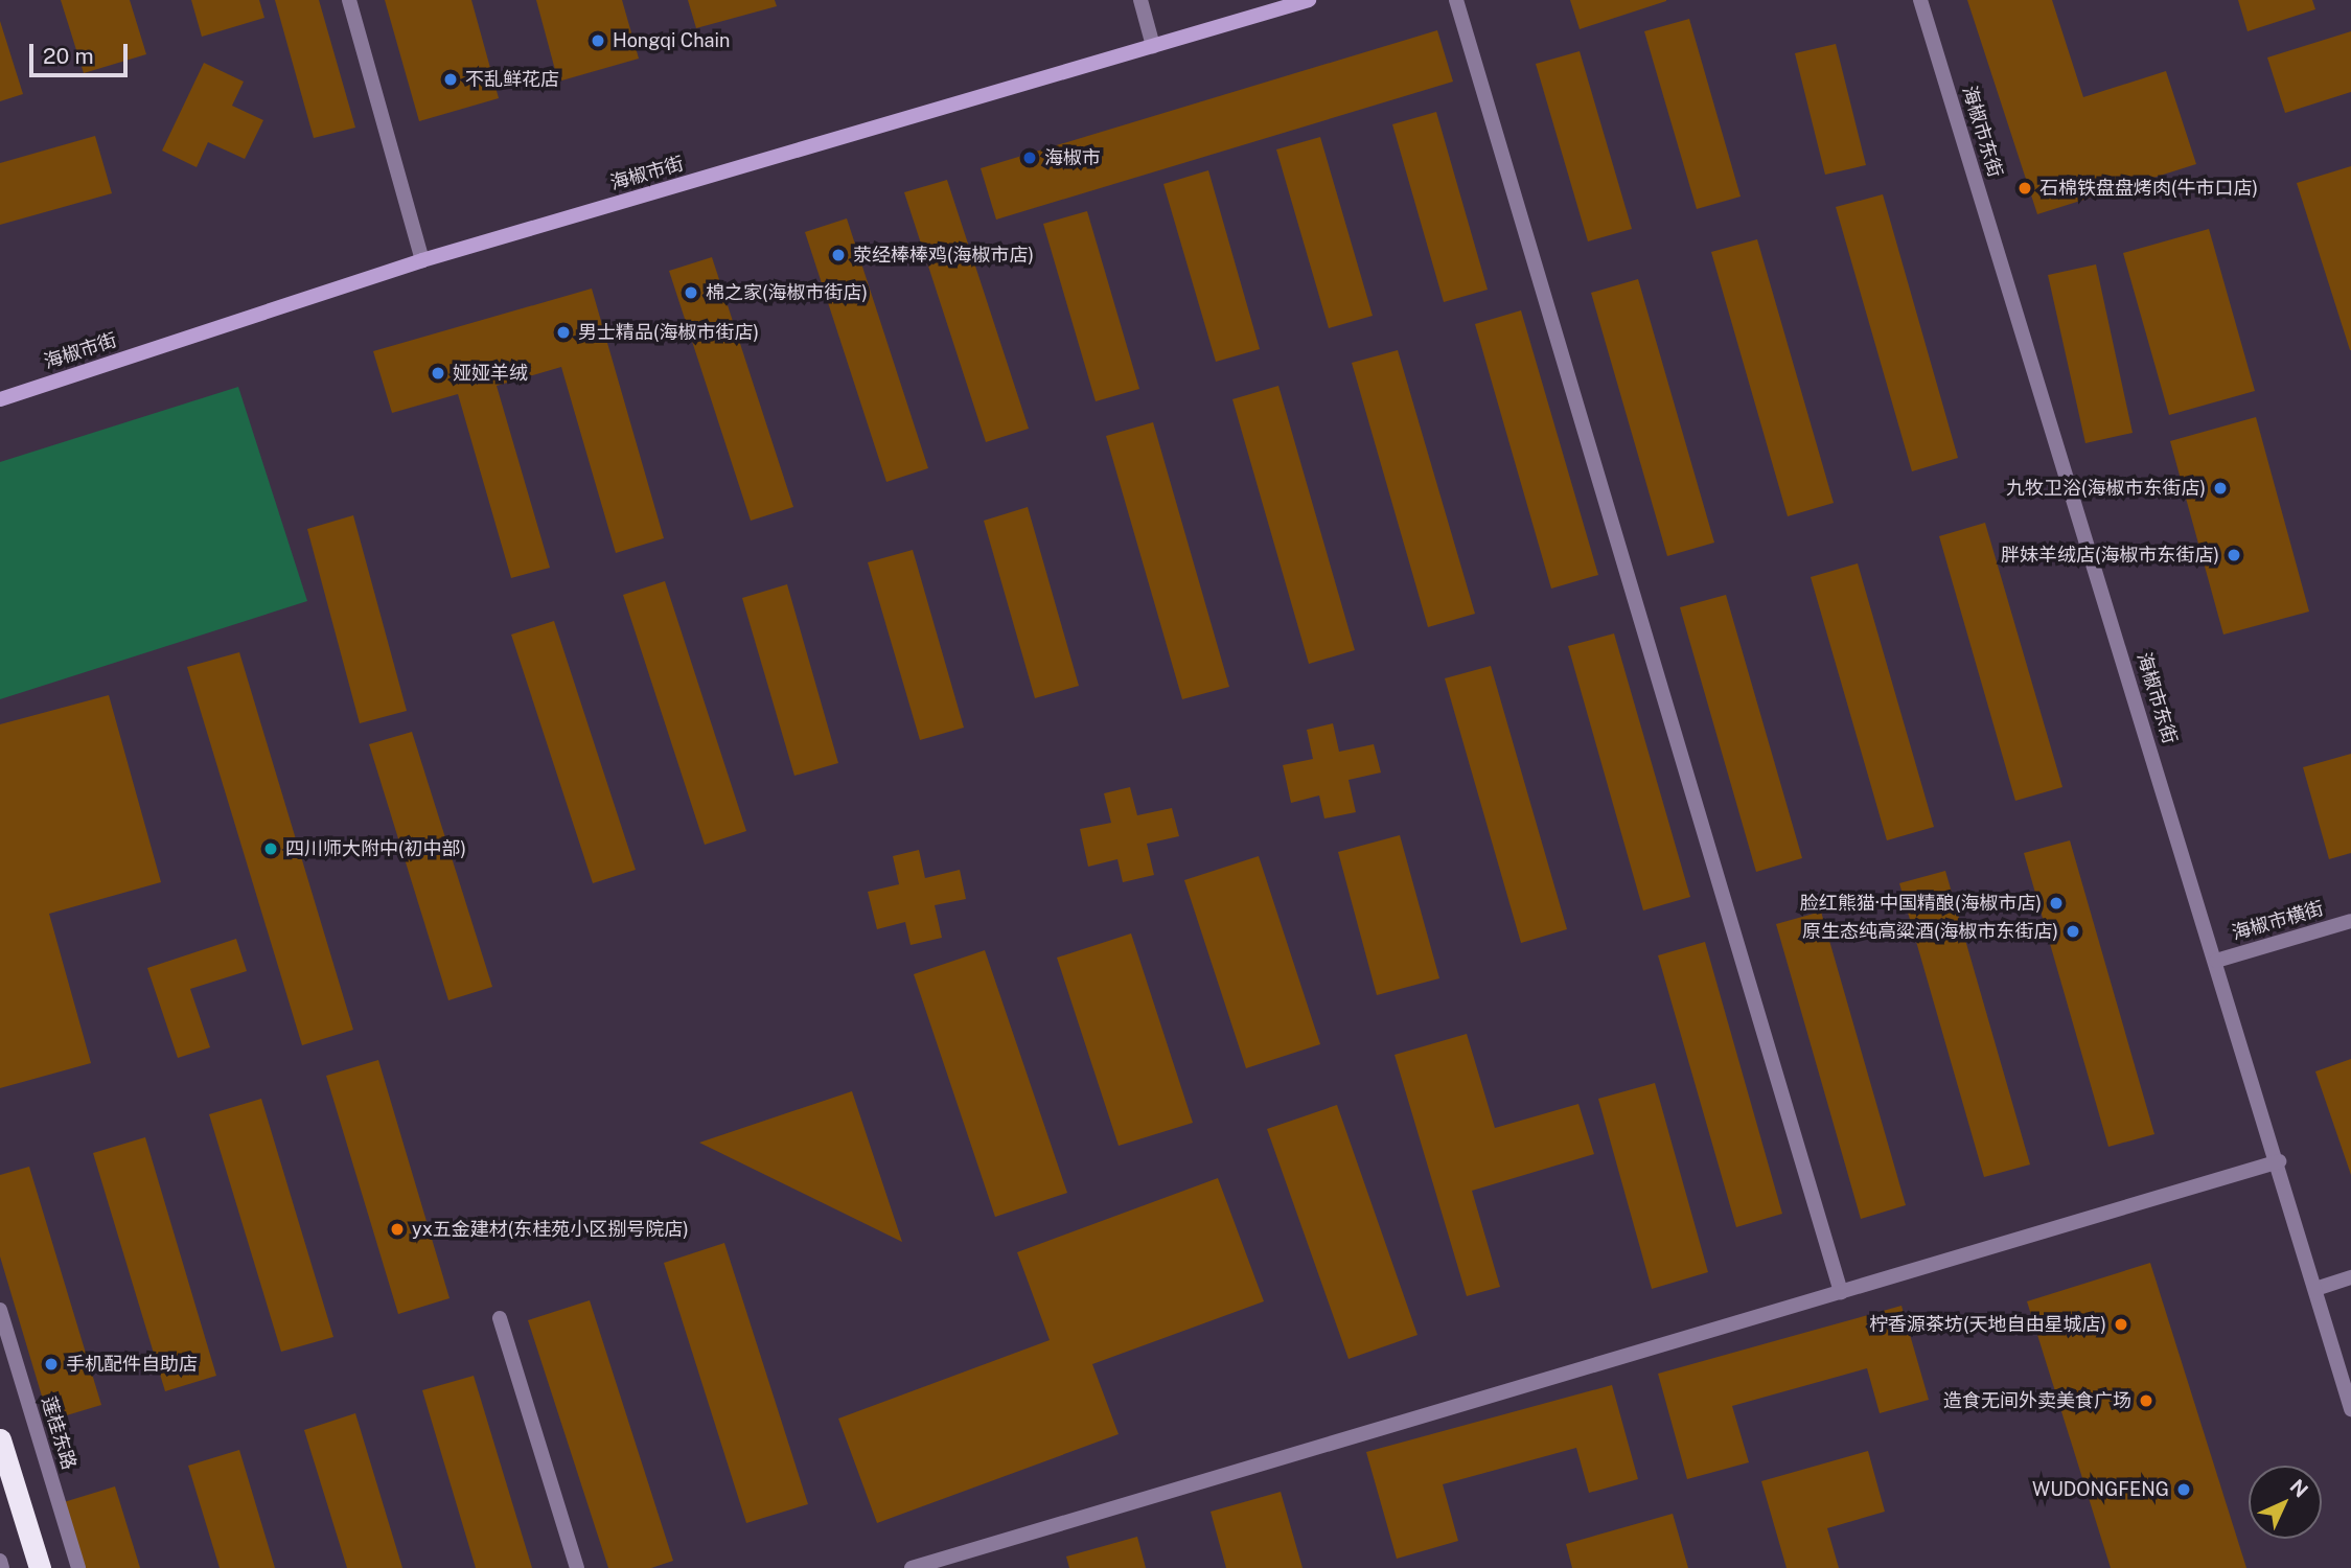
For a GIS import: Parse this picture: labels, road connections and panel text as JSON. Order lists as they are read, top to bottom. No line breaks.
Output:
{"streets":{"street":["海椒市东街","海椒市街","海椒市横街","莲桂东路"]},"crossings":[["海椒市东街","海椒市横街"]],"places":["Hongqi Chain","不乱鲜花店","海椒市","石棉铁盘盘烤肉(牛市口店)","荥经棒棒鸡(海椒市店)","棉之家(海椒市街店)","男士精品(海椒市街店)","娅娅羊绒","九牧卫浴(海椒市东街店)","胖妹羊绒店(海椒市东街店)","四川师大附中(初中部)","脸红熊猫·中国精酿(海椒市店)","原生态纯高粱酒(海椒市东街店)","yx五金建材(东桂苑小区捌号院店)","柠香源茶坊(天地自由星城店)","手机配件自助店","造食无间外卖美食广场","WUDONGFENG"],"scale_bar":"20 m","north":"top right"}
